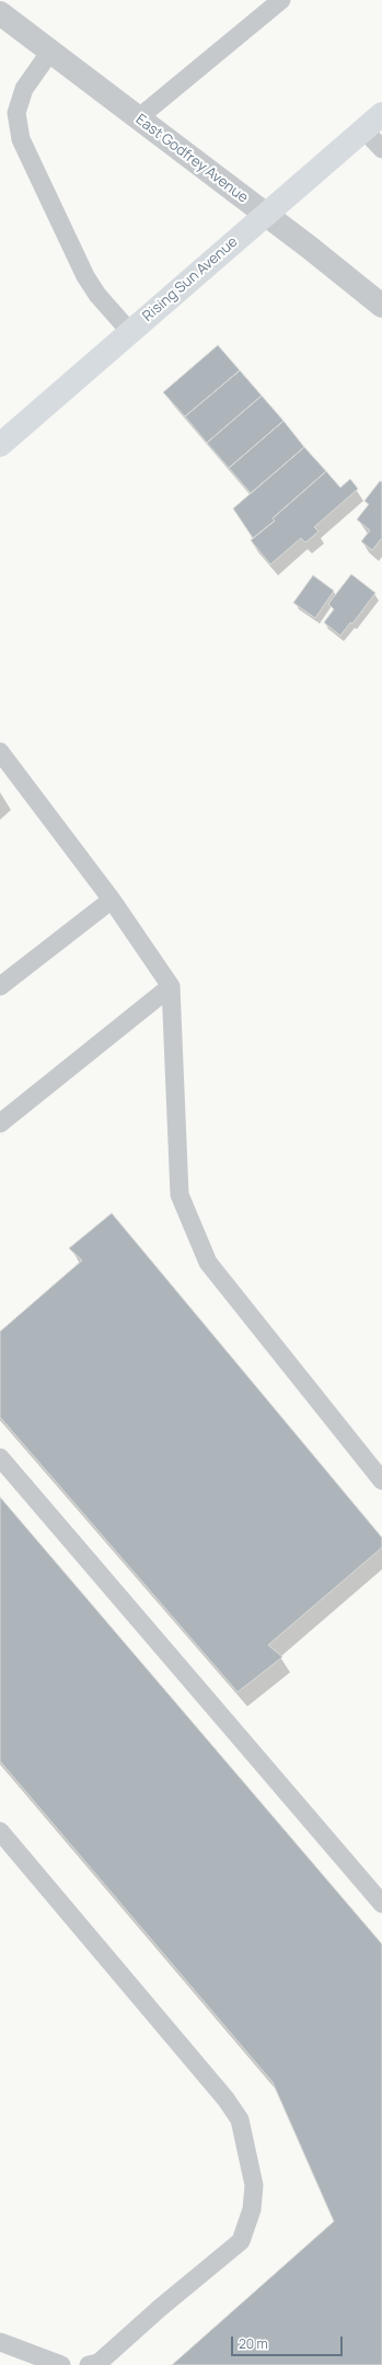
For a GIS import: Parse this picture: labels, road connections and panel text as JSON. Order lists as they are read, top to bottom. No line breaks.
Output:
{"streets":{"main road":["Rising Sun Avenue"],"street":["East Godfrey Avenue"]},"crossings":[["East Godfrey Avenue","Rising Sun Avenue"]],"scale_bar":"20 m"}
